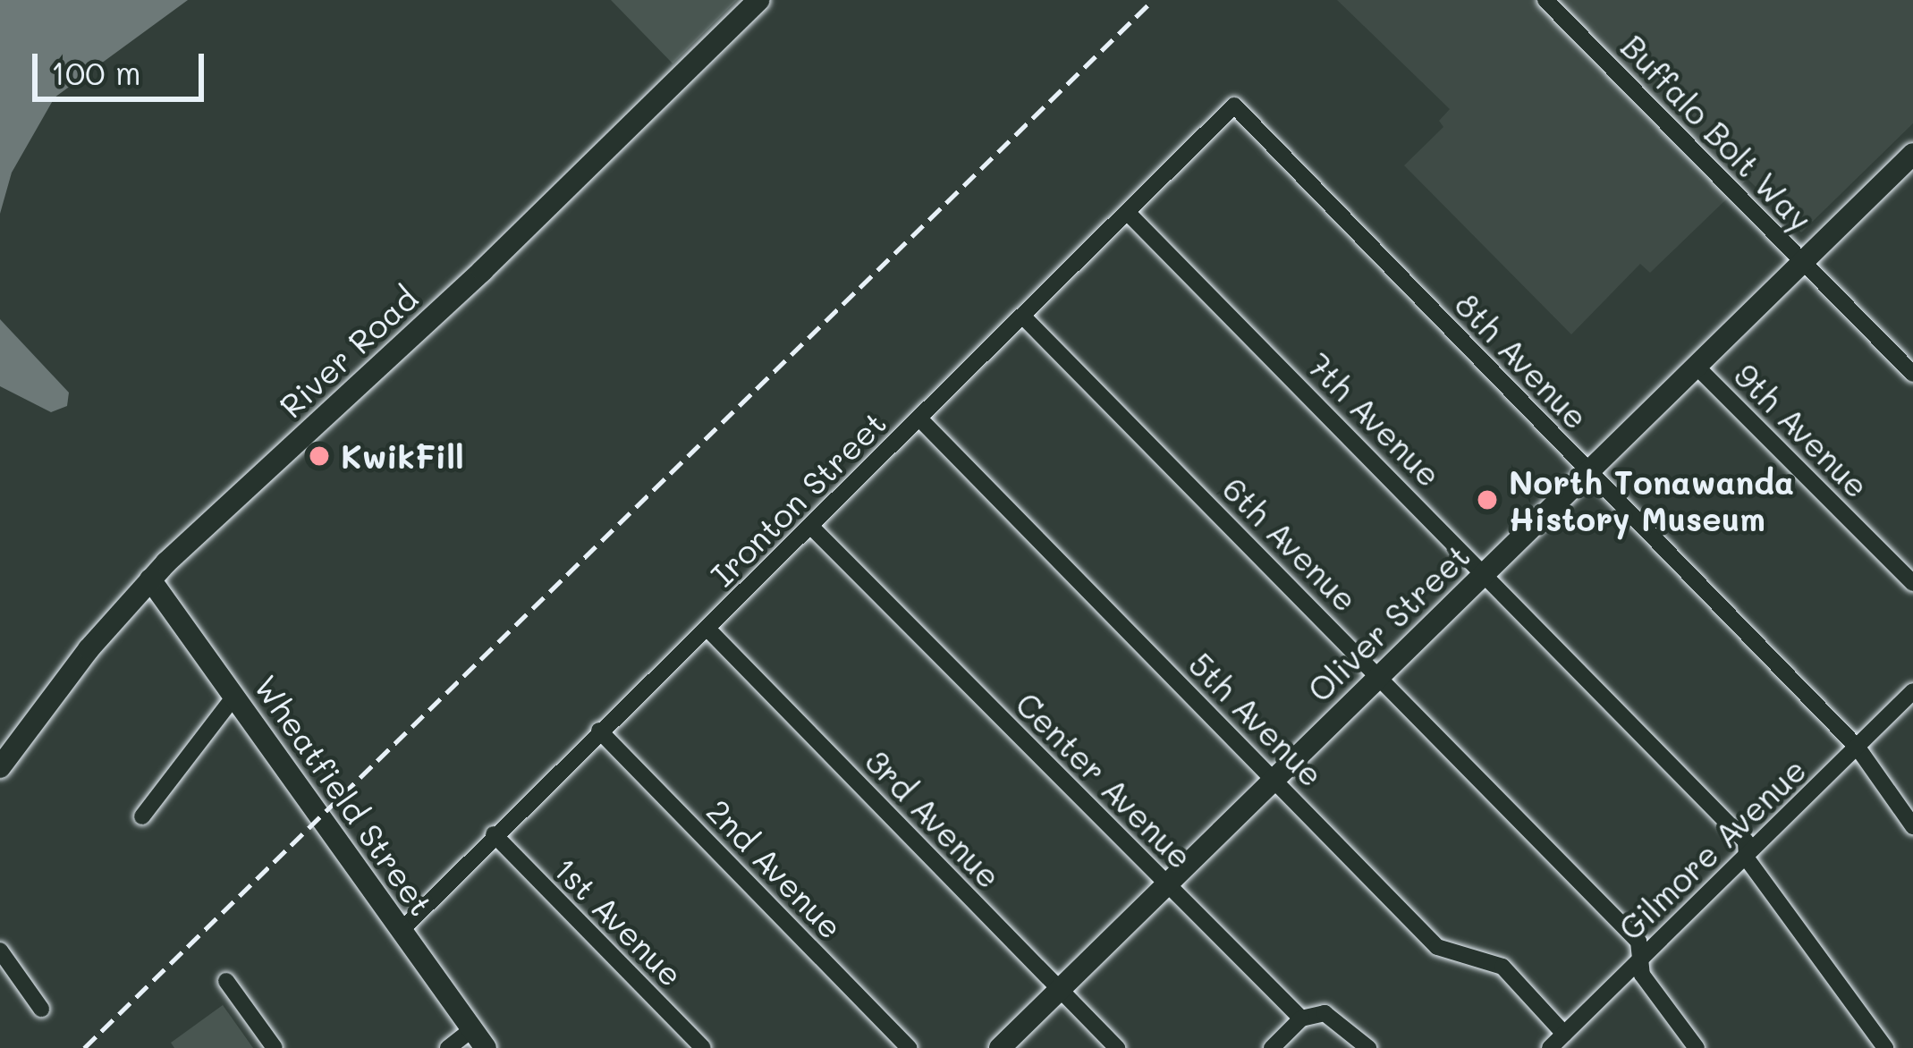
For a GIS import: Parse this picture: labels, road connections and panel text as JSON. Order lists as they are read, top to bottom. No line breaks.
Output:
{"streets":{"main road":["River Road","Oliver Street","Wheatfield Street"],"street":["Buffalo Bolt Way","8th Avenue","7th Avenue","9th Avenue","Ironton Street","6th Avenue","5th Avenue","Center Avenue","3rd Avenue","Gilmore Avenue","2nd Avenue","1st Avenue"]},"crossings":[["Buffalo Bolt Way","Oliver Street"],["River Road","Wheatfield Street"],["8th Avenue","Ironton Street"],["8th Avenue","Oliver Street"],["8th Avenue","Gilmore Avenue"],["7th Avenue","Ironton Street"],["7th Avenue","Oliver Street"],["7th Avenue","Gilmore Avenue"],["9th Avenue","Oliver Street"],["Ironton Street","6th Avenue"],["Ironton Street","5th Avenue"],["Ironton Street","Center Avenue"],["Ironton Street","Wheatfield Street"],["Ironton Street","3rd Avenue"],["Ironton Street","2nd Avenue"],["Ironton Street","1st Avenue"],["6th Avenue","Oliver Street"],["6th Avenue","Gilmore Avenue"],["Oliver Street","5th Avenue"],["Oliver Street","Center Avenue"],["Oliver Street","3rd Avenue"],["5th Avenue","Gilmore Avenue"]],"places":["KwikFill","North Tonawanda History Museum"],"scale_bar":"100 m"}
